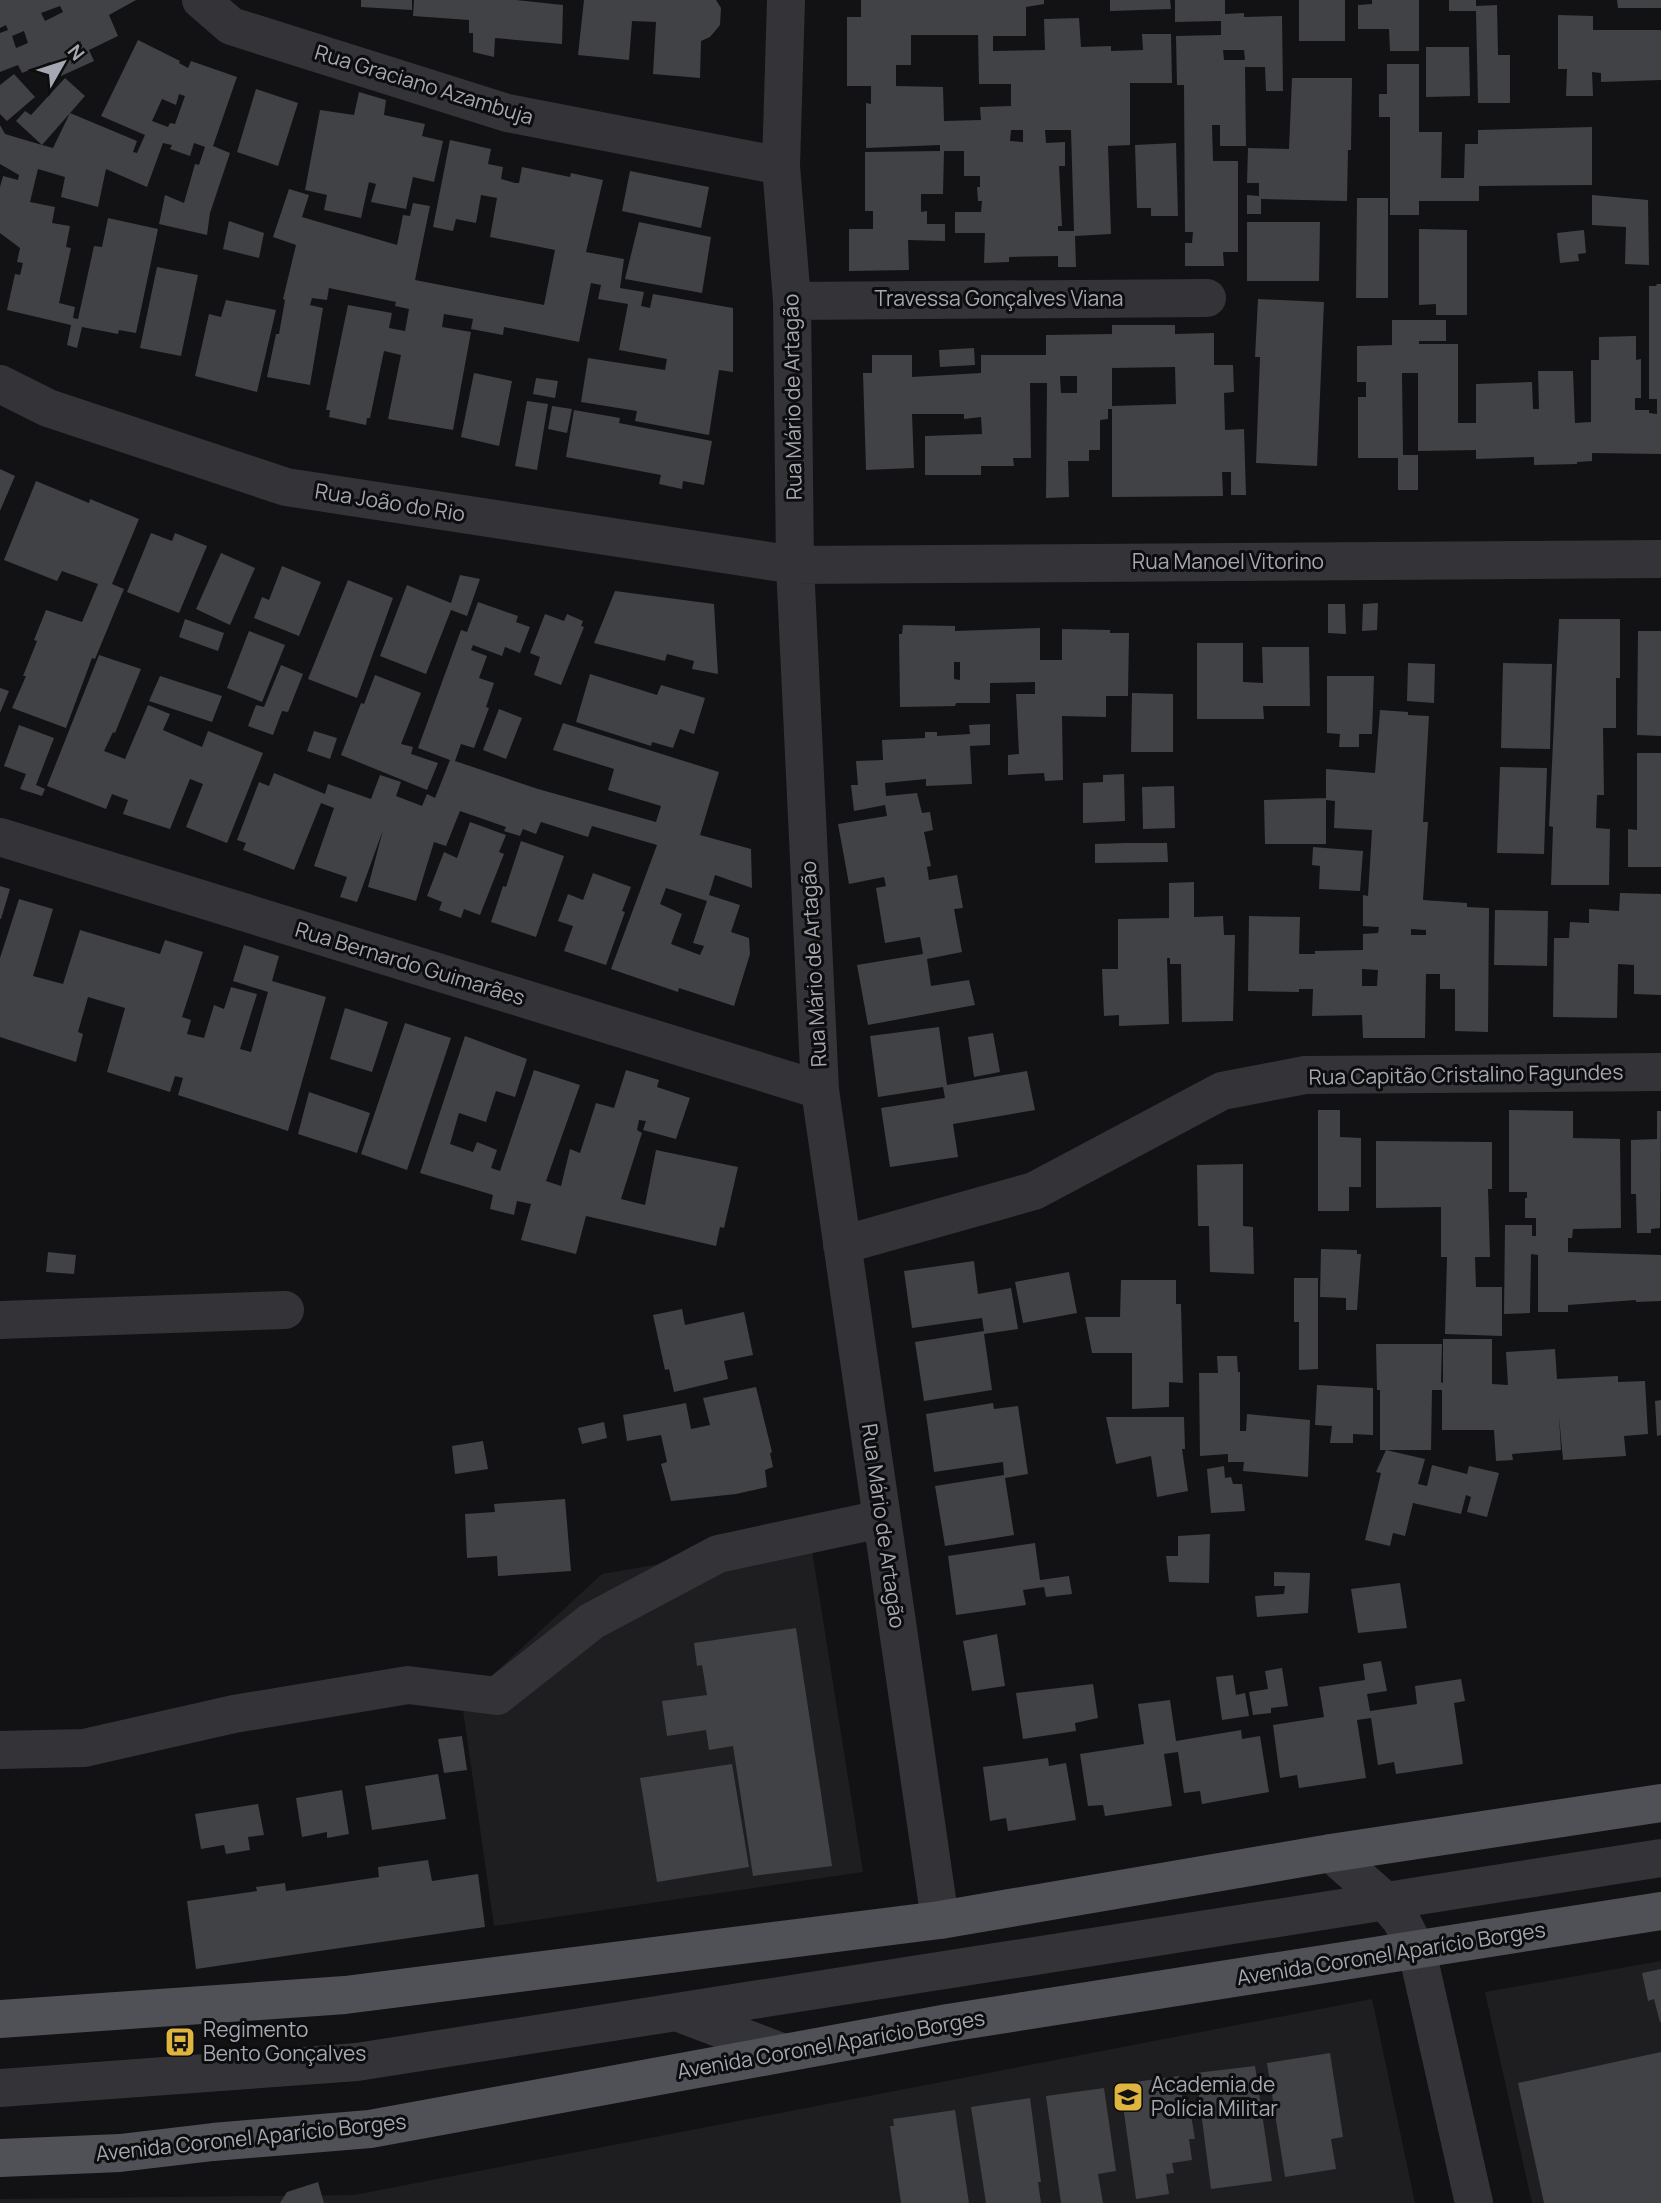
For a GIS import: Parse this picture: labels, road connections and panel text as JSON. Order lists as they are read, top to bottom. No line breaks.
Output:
{"streets":{"main road":["Avenida Coronel Aparício Borges"],"street":["Rua Graciano Azambuja","Travessa Gonçalves Viana","Rua Mário de Artagão","Rua João do Rio","Rua Manoel Vitorino","Rua Bernardo Guimarães","Rua Capitão Cristalino Fagundes"]},"crossings":[["Rua Graciano Azambuja","Rua Mário de Artagão"],["Travessa Gonçalves Viana","Rua Mário de Artagão"],["Rua Mário de Artagão","Rua João do Rio"],["Rua Mário de Artagão","Rua Manoel Vitorino"],["Rua Mário de Artagão","Rua Bernardo Guimarães"],["Rua Mário de Artagão","Rua Capitão Cristalino Fagundes"],["Rua João do Rio","Rua Manoel Vitorino"]],"places":{"bus stop":["Regimento Bento Gonçalves"],"school or university":["Academia de Polícia Militar"]},"north":"top right"}
